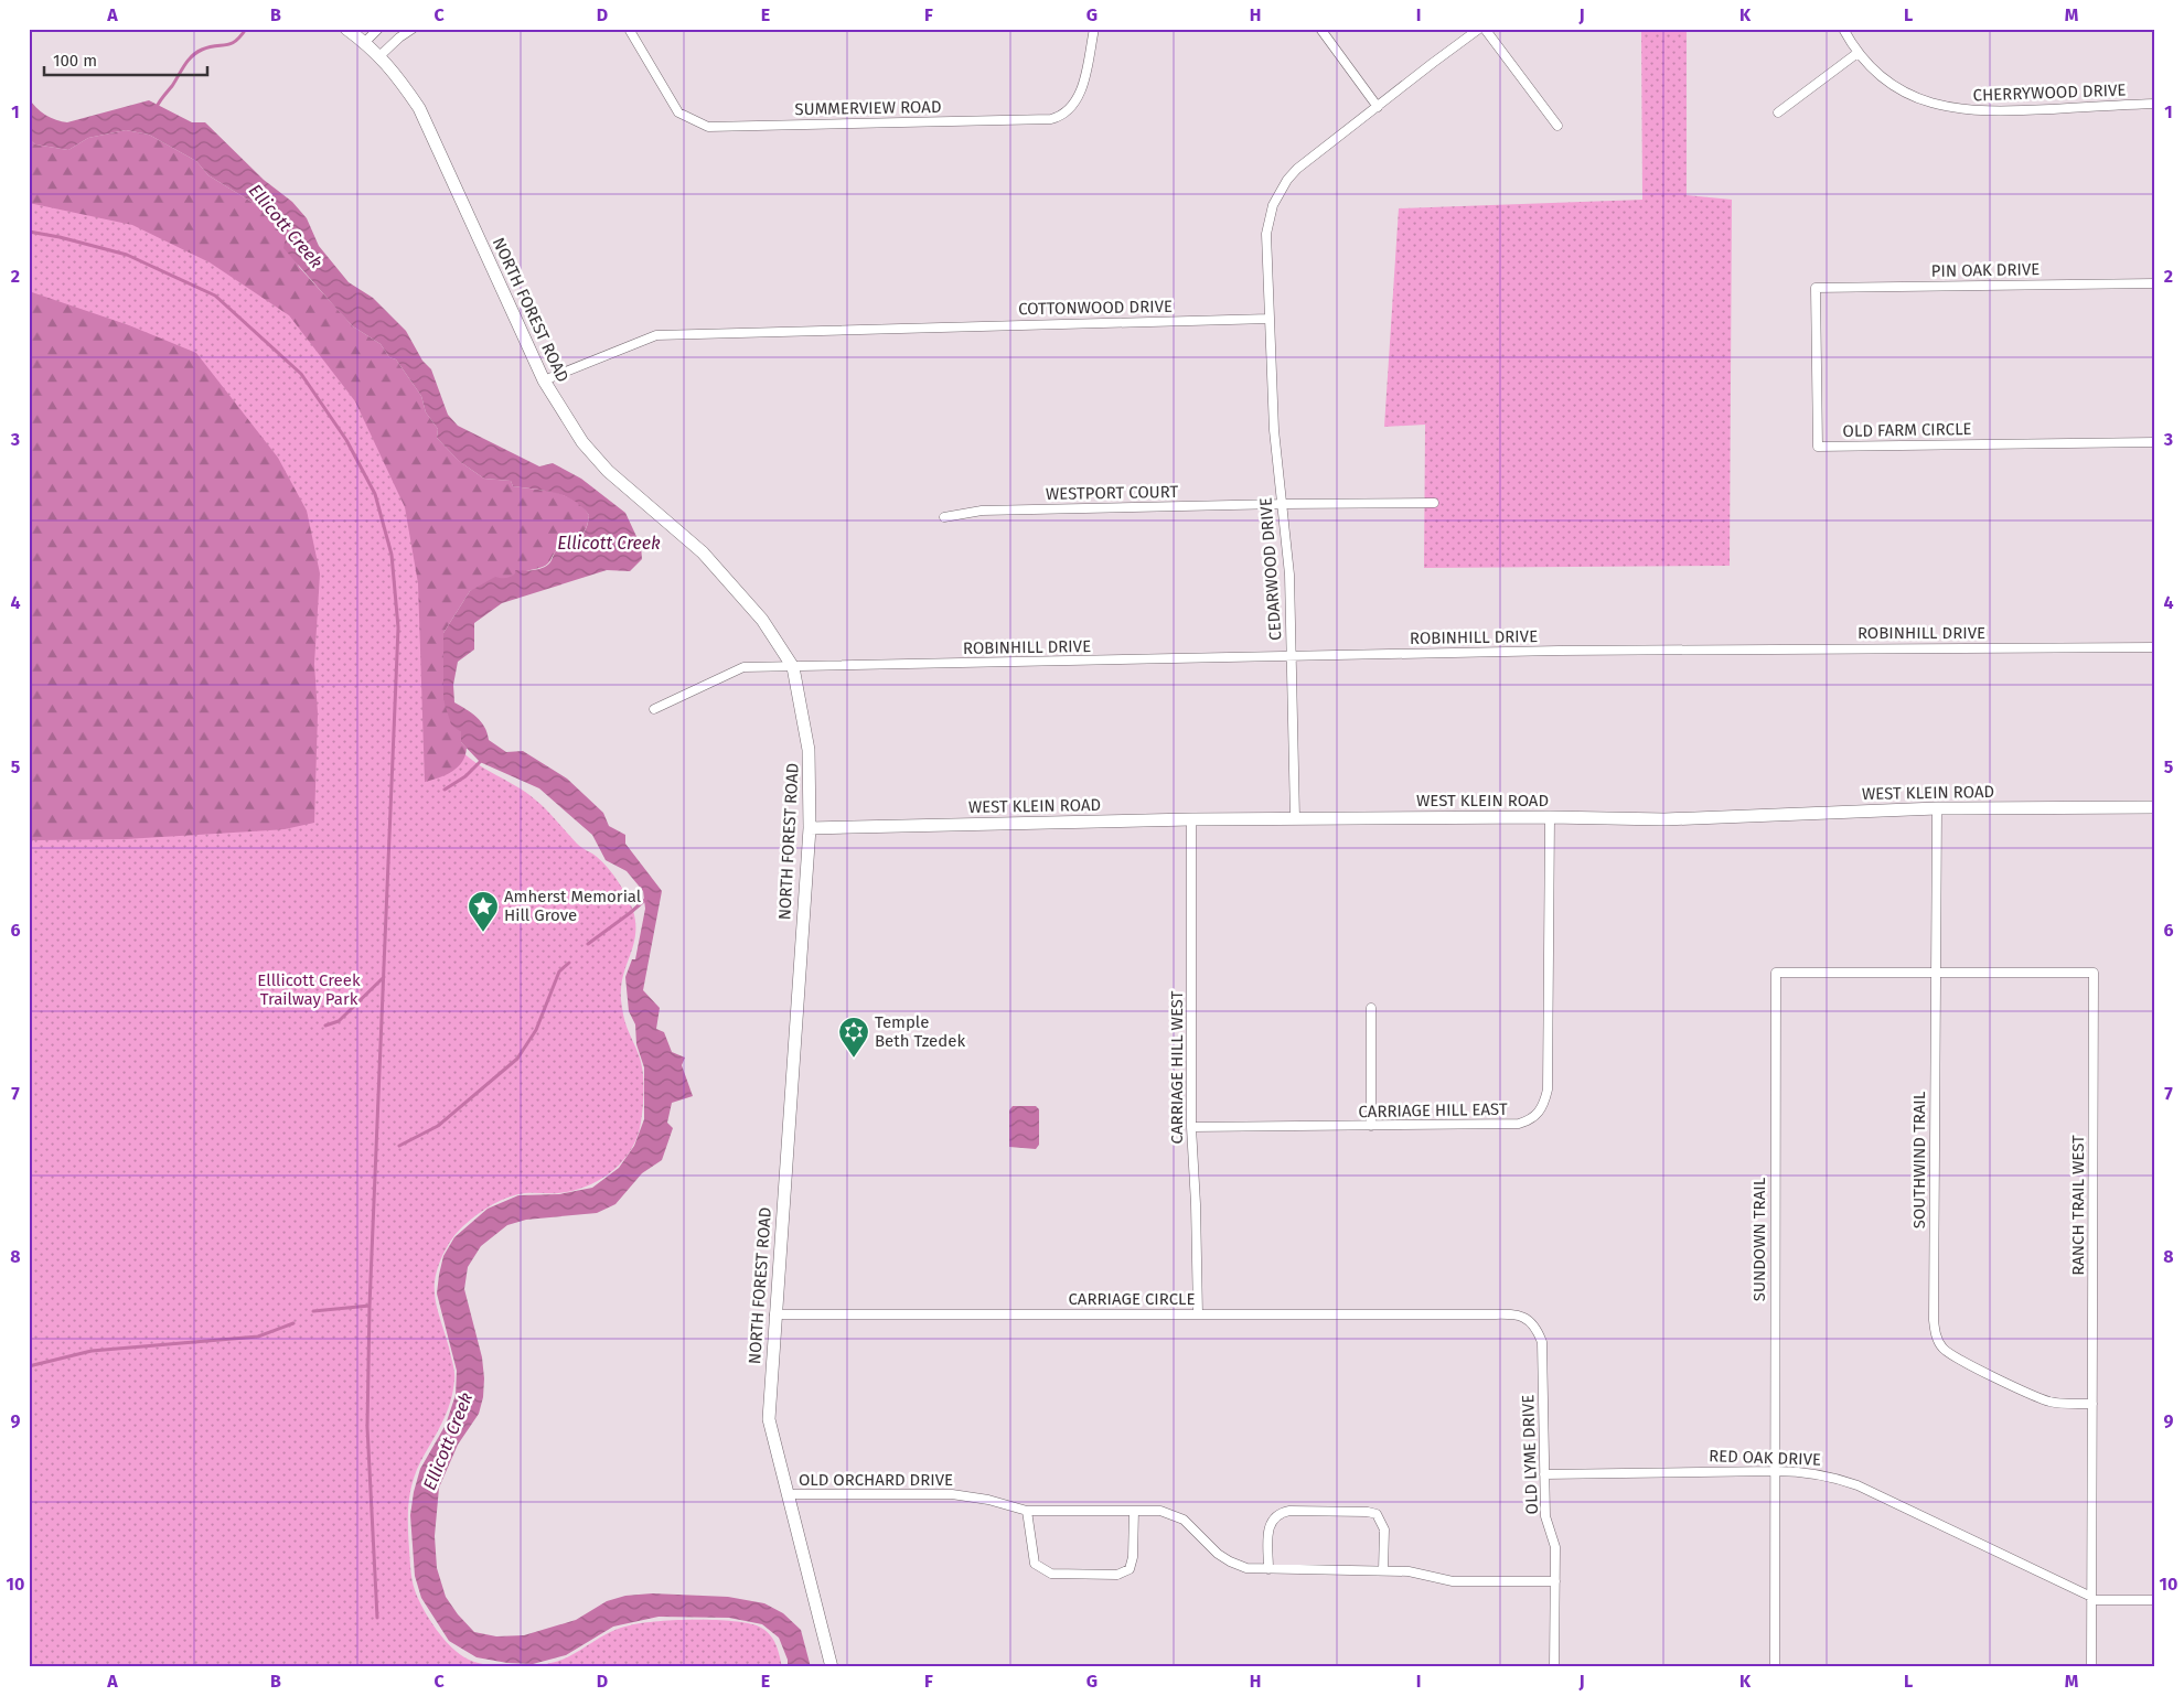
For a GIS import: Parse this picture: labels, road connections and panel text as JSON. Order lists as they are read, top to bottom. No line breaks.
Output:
{"streets":{"street":["CHERRYWOOD DRIVE","SUMMERVIEW ROAD","PIN OAK DRIVE","COTTONWOOD DRIVE","NORTH FOREST ROAD","OLD FARM CIRCLE","WESTPORT COURT","CEDARWOOD DRIVE","ROBINHILL DRIVE","WEST KLEIN ROAD","CARRIAGE HILL WEST","CARRIAGE HILL EAST","SOUTHWIND TRAIL","RANCH TRAIL WEST","SUNDOWN TRAIL","CARRIAGE CIRCLE","OLD LYME DRIVE","RED OAK DRIVE","OLD ORCHARD DRIVE"]},"crossings":[["PIN OAK DRIVE","OLD FARM CIRCLE"],["COTTONWOOD DRIVE","NORTH FOREST ROAD"],["COTTONWOOD DRIVE","CEDARWOOD DRIVE"],["NORTH FOREST ROAD","ROBINHILL DRIVE"],["NORTH FOREST ROAD","WEST KLEIN ROAD"],["NORTH FOREST ROAD","CARRIAGE CIRCLE"],["NORTH FOREST ROAD","OLD ORCHARD DRIVE"],["WESTPORT COURT","CEDARWOOD DRIVE"],["CEDARWOOD DRIVE","ROBINHILL DRIVE"],["CEDARWOOD DRIVE","WEST KLEIN ROAD"],["WEST KLEIN ROAD","CARRIAGE HILL WEST"],["WEST KLEIN ROAD","CARRIAGE HILL EAST"],["WEST KLEIN ROAD","SOUTHWIND TRAIL"],["CARRIAGE HILL WEST","CARRIAGE HILL EAST"],["CARRIAGE HILL WEST","CARRIAGE CIRCLE"],["SOUTHWIND TRAIL","RANCH TRAIL WEST"],["SOUTHWIND TRAIL","SUNDOWN TRAIL"],["RANCH TRAIL WEST","SUNDOWN TRAIL"],["RANCH TRAIL WEST","RED OAK DRIVE"],["SUNDOWN TRAIL","RED OAK DRIVE"],["CARRIAGE CIRCLE","OLD LYME DRIVE"],["OLD LYME DRIVE","RED OAK DRIVE"],["OLD LYME DRIVE","OLD ORCHARD DRIVE"]],"water":["Ellicott Creek"],"parks":["Elllicott Creek Trailway Park"],"places":{"place":["Amherst Memorial Hill Grove"],"synagogue":["Temple Beth Tzedek"]},"scale_bar":"100 m","grid":{"columns":["A","B","C","D","E","F","G","H","I","J","K","L","M"],"rows":["1","2","3","4","5","6","7","8","9","10"]}}
